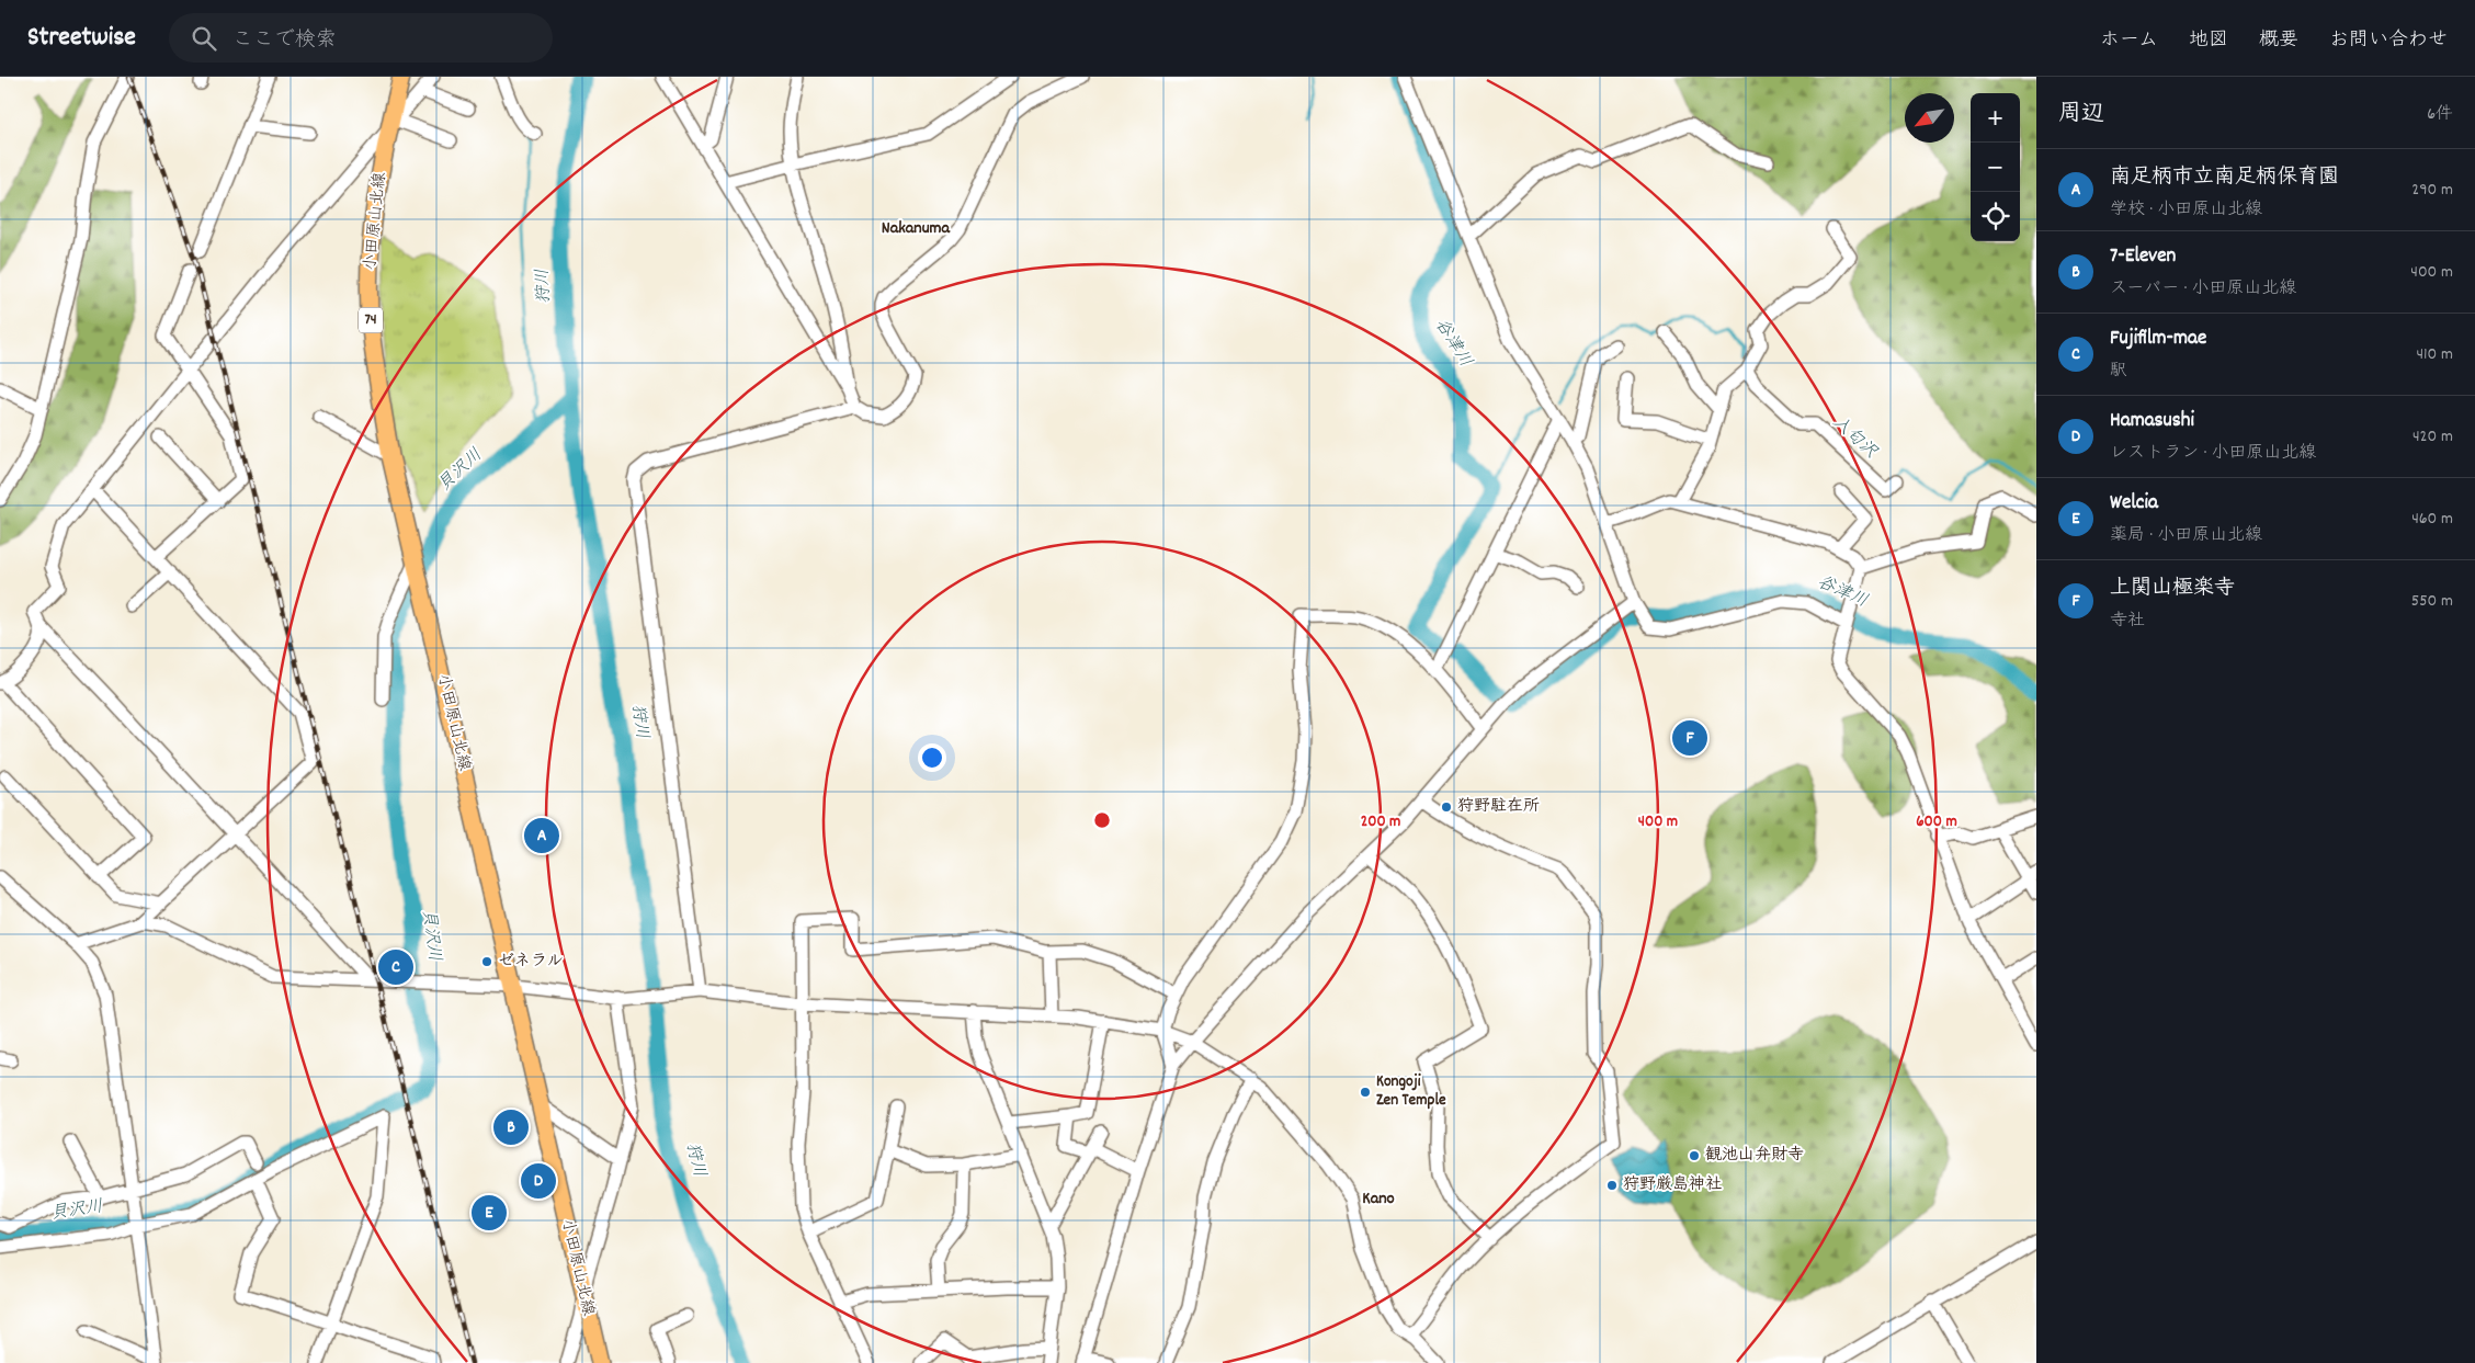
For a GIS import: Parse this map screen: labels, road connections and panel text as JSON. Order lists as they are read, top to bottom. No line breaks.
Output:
{"streets":{"main road":["小田原山北線","74"]},"districts":["Nakanuma","Kano"],"water":["狩川","谷津川","入匂沢","貝沢川"],"places":["狩野駐在所","ゼネラル","Kongoji Zen Temple","観池山弁財寺","狩野厳島神社"],"north":"bottom left","page":{"header":"Streetwise","search":"ここで検索","nav":["ホーム","地図","概要","お問い合わせ"],"heading":["周辺","6件"],"map_buttons":["+","−"],"list":[{"mark":"A","name":"南足柄市立南足柄保育園","note":"学校 · 小田原山北線","value":"290 m"},{"mark":"B","name":"7-Eleven","note":"スーパー · 小田原山北線","value":"400 m"},{"mark":"C","name":"Fujifilm-mae","note":"駅","value":"410 m"},{"mark":"D","name":"Hamasushi","note":"レストラン · 小田原山北線","value":"420 m"},{"mark":"E","name":"Welcia","note":"薬局 · 小田原山北線","value":"460 m"},{"mark":"F","name":"上関山極楽寺","note":"寺社","value":"550 m"}],"pins":["F","A","C","B","D","E"]},"rings":["200 m","400 m","600 m"]}
